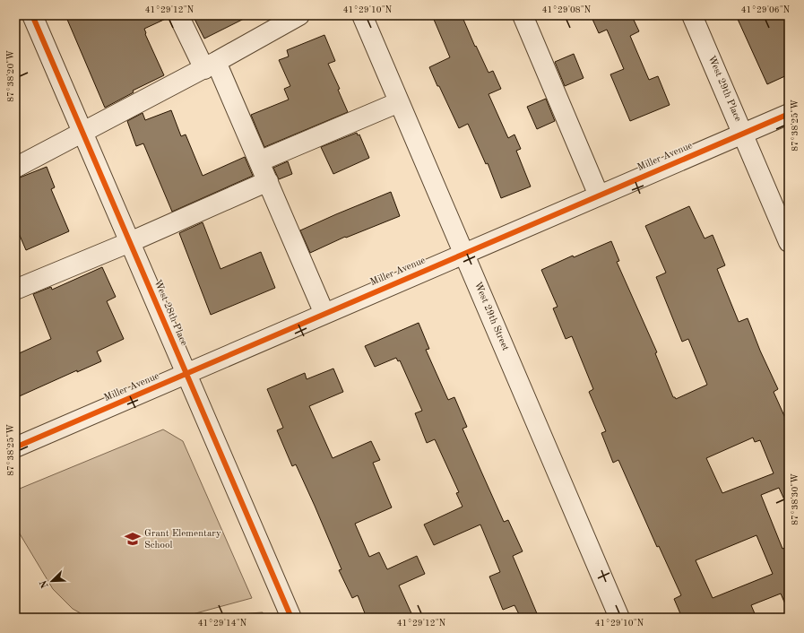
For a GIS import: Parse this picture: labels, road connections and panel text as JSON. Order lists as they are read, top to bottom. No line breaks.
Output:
{"streets":{"street":["West 29th Place","Miller Avenue","West 28th Place","West 29th Street"]},"crossings":[["West 29th Place","Miller Avenue"],["Miller Avenue","West 28th Place"],["Miller Avenue","West 29th Street"]],"places":{"school or university":["Grant Elementary School"]},"north":"bottom left","coordinates":["41°29'12\"N","41°29'10\"N","41°29'08\"N","41°29'06\"N","87°38'20\"W","87°38'25\"W","87°38'30\"W","41°29'14\"N"]}
